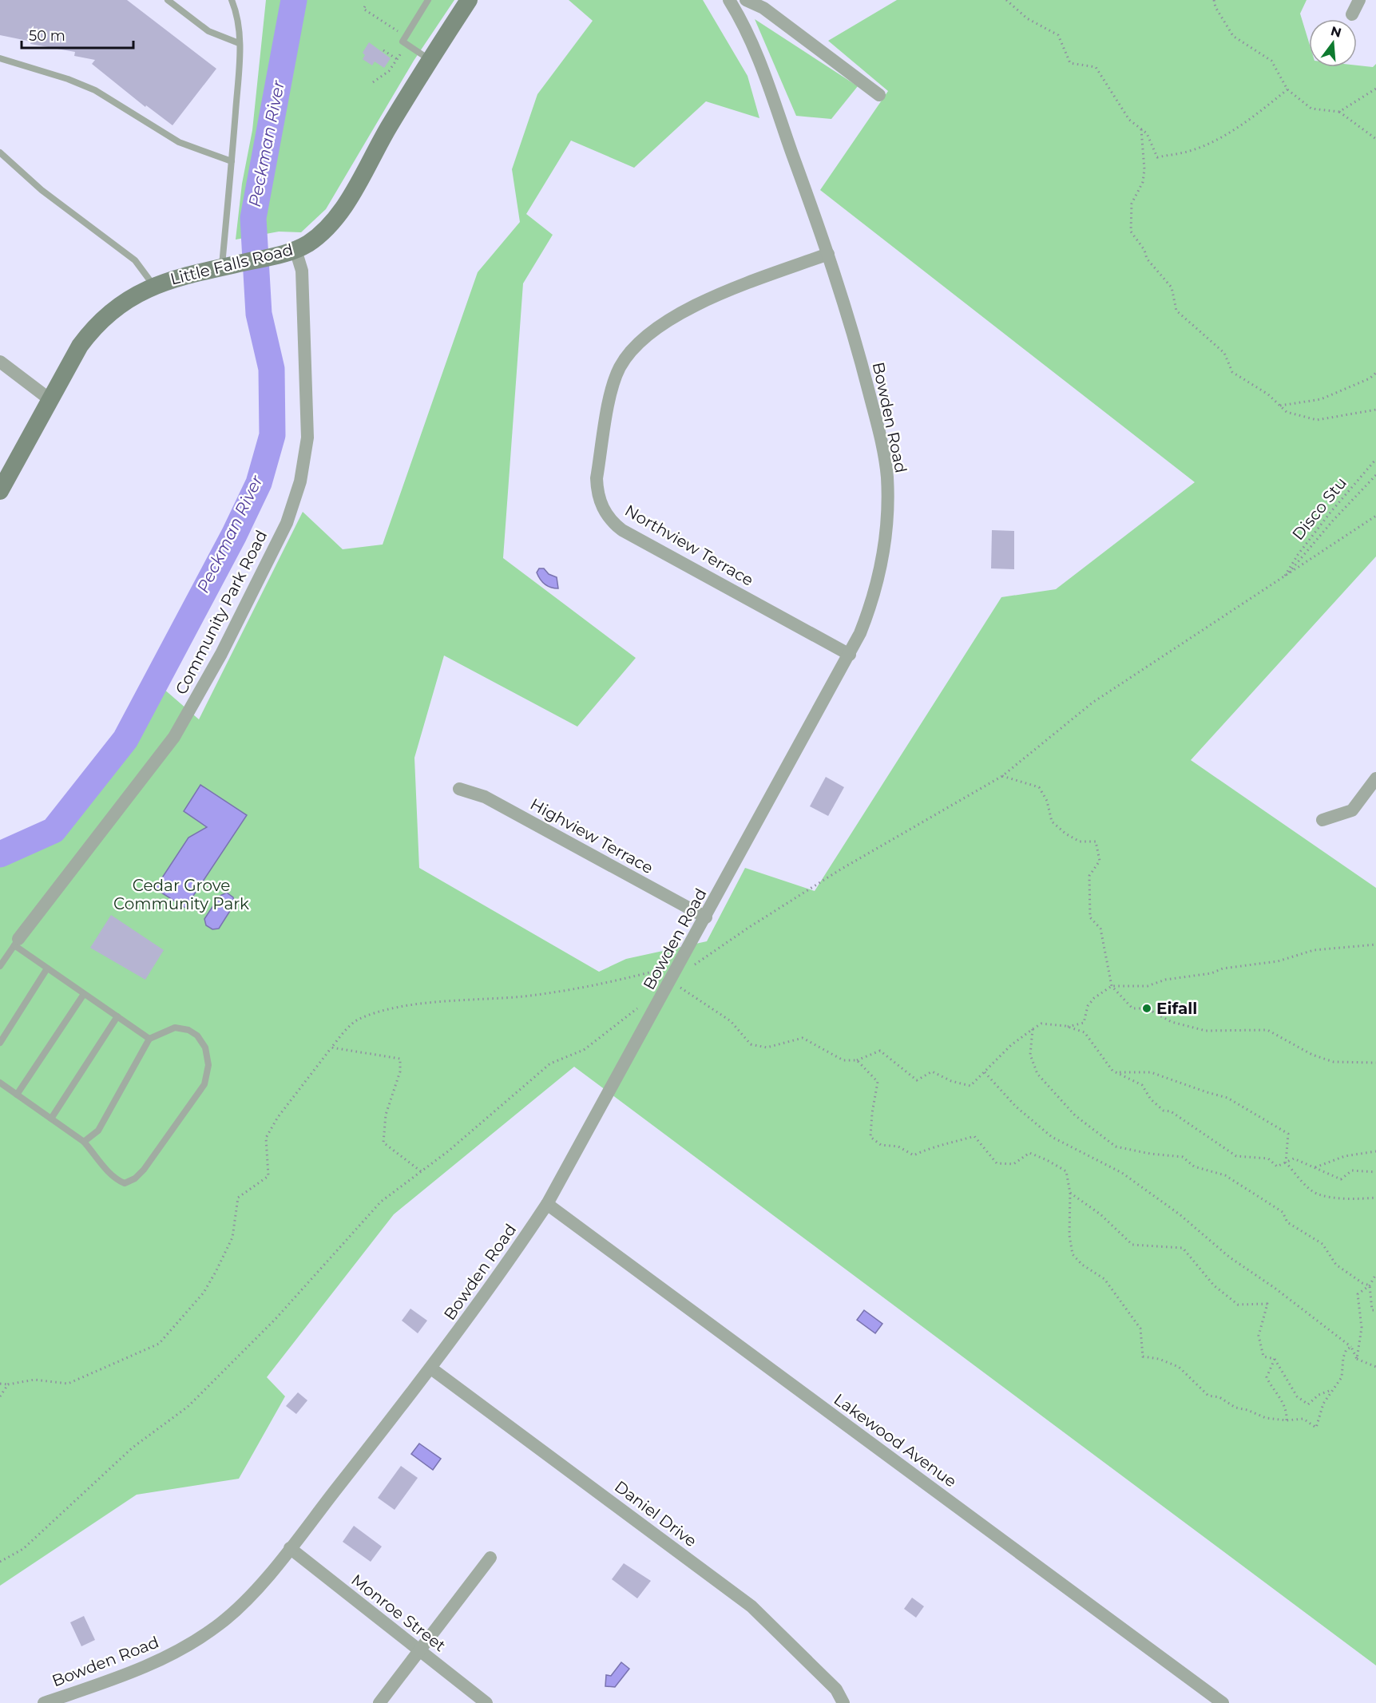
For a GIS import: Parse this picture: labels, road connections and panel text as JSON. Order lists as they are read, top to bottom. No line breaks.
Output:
{"streets":{"street":["Little Falls Road","Bowden Road","Northview Terrace","Community Park Road","Highview Terrace","Lakewood Avenue","Daniel Drive","Monroe Street"],"path":["Disco Stu"]},"crossings":[["Little Falls Road","Community Park Road"],["Bowden Road","Northview Terrace"],["Bowden Road","Highview Terrace"],["Bowden Road","Lakewood Avenue"],["Bowden Road","Daniel Drive"],["Bowden Road","Monroe Street"]],"water":["Peckman River"],"parks":["Cedar Grove Community Park"],"places":["Eifall"],"scale_bar":"50 m","north":"top"}
